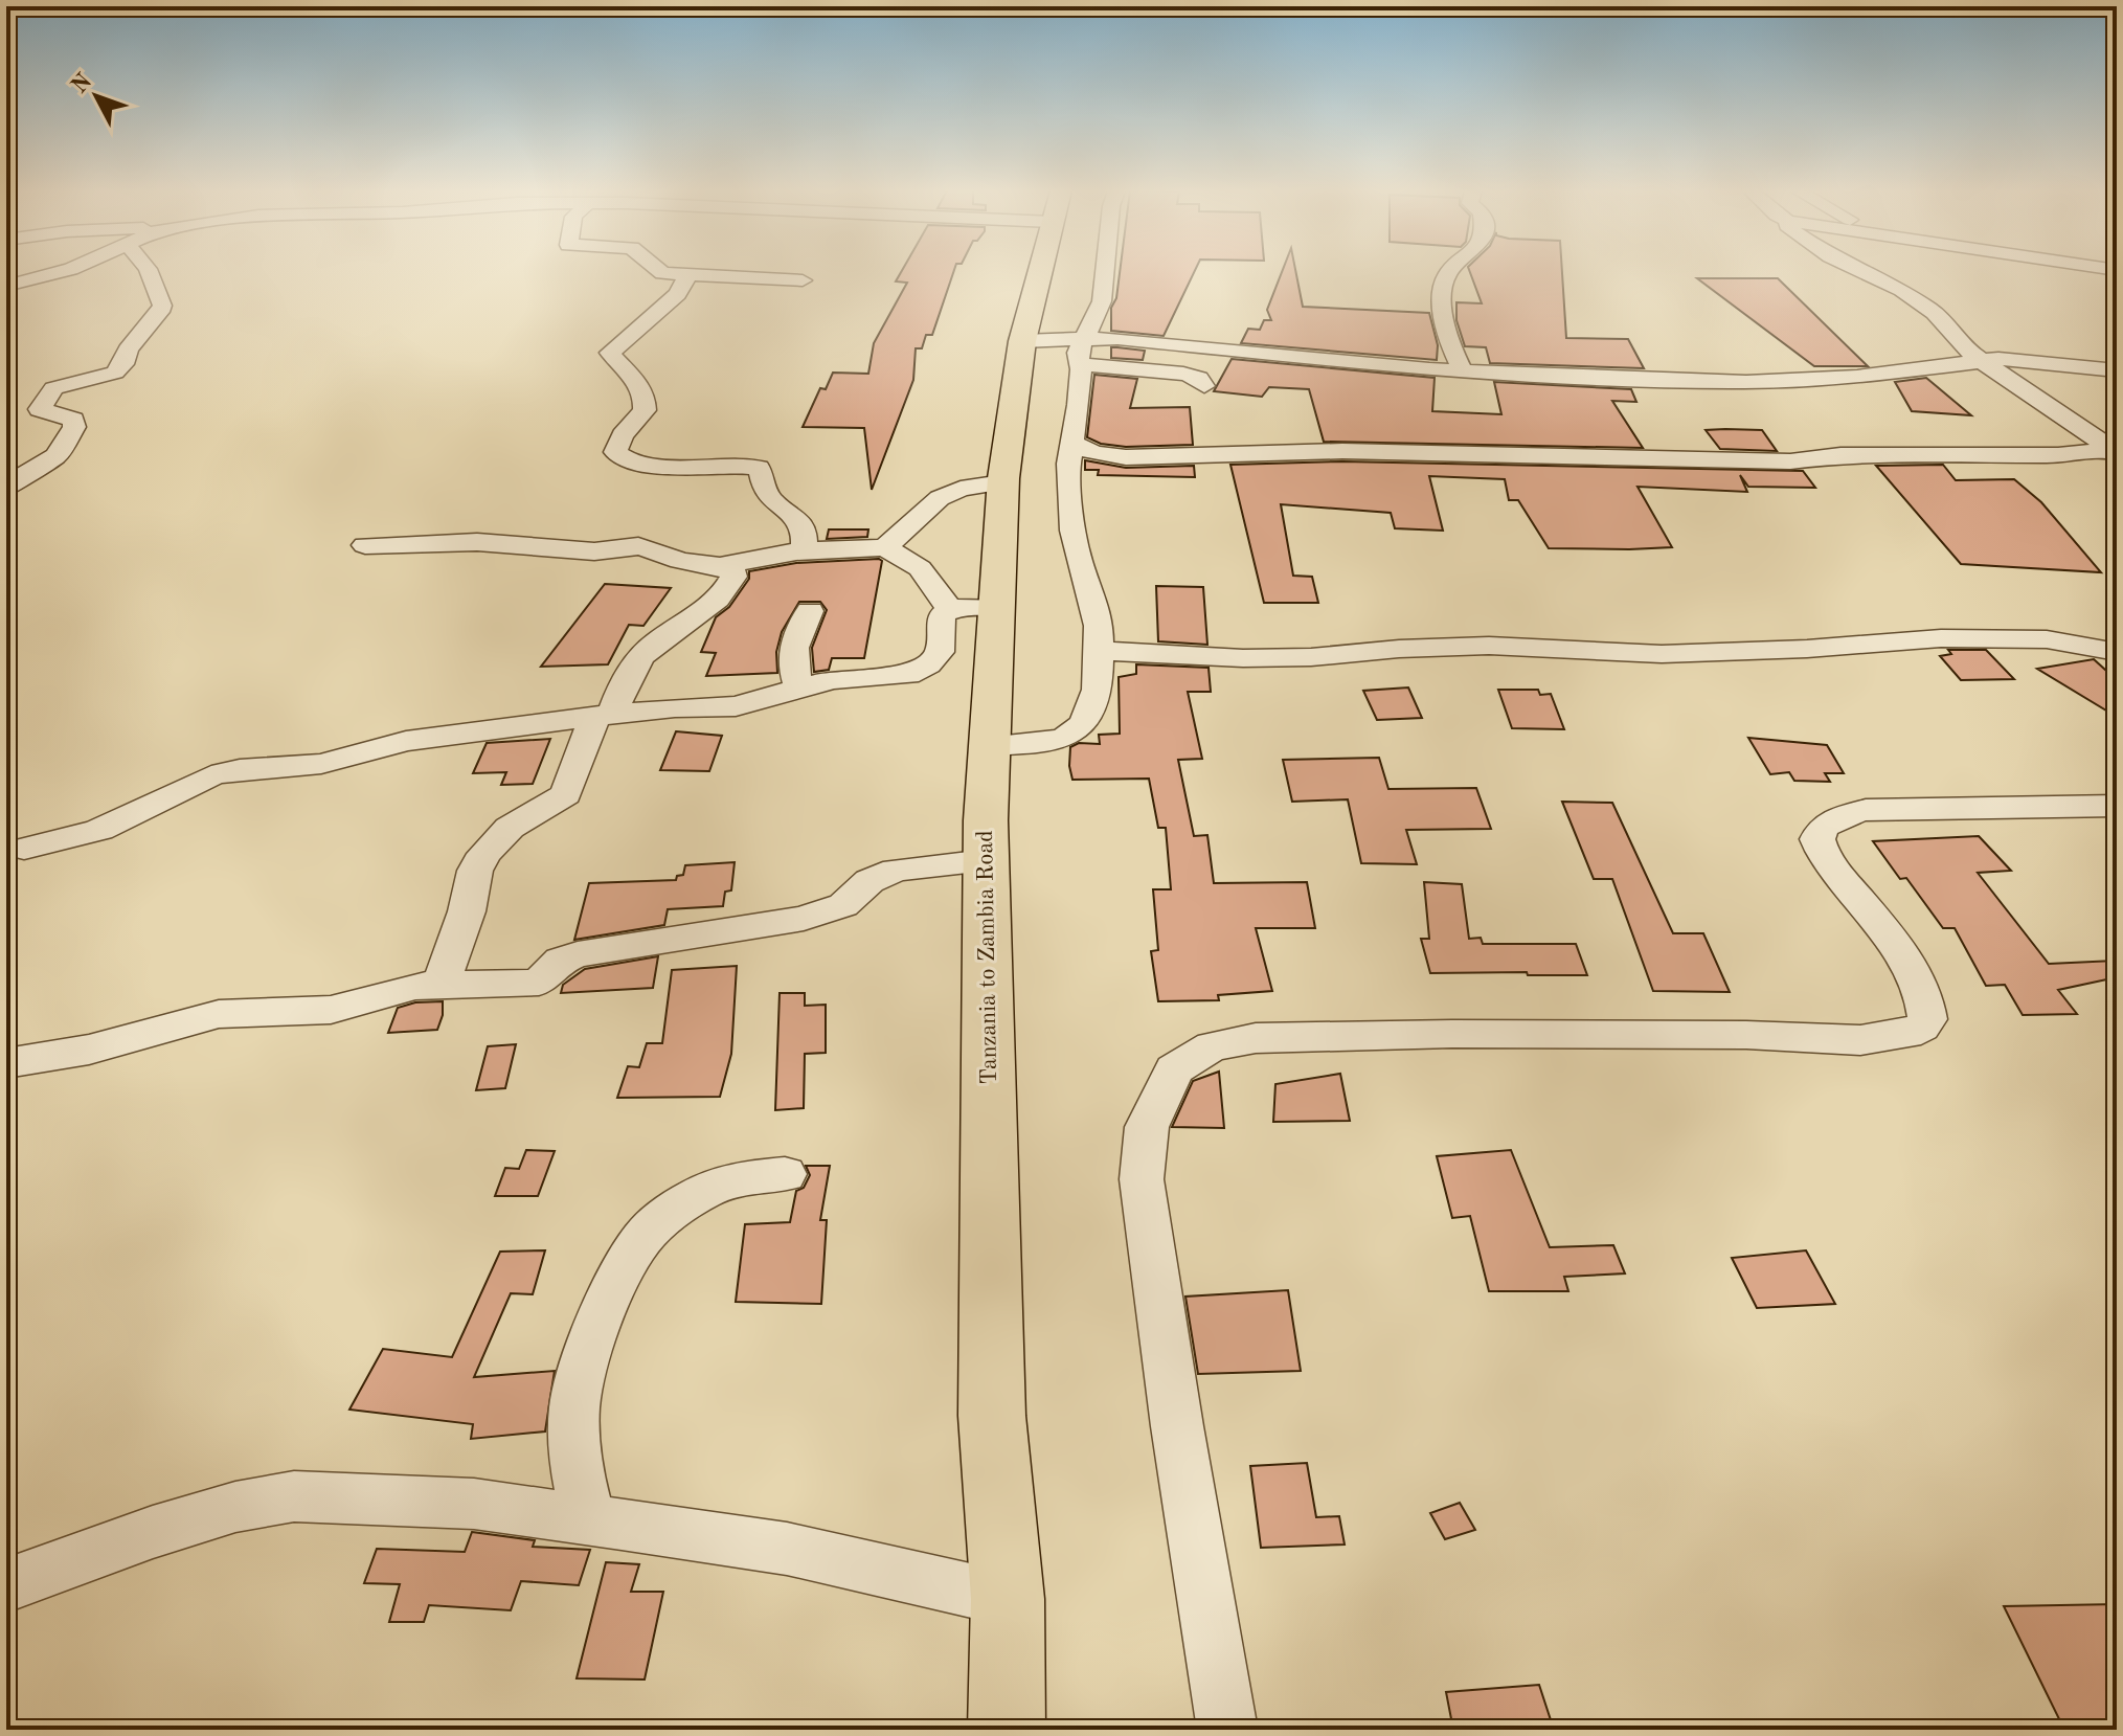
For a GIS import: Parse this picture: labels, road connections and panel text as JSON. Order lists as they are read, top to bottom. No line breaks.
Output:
{"streets":{"highway":["Tanzania to Zambia Road"]},"north":"top left"}
